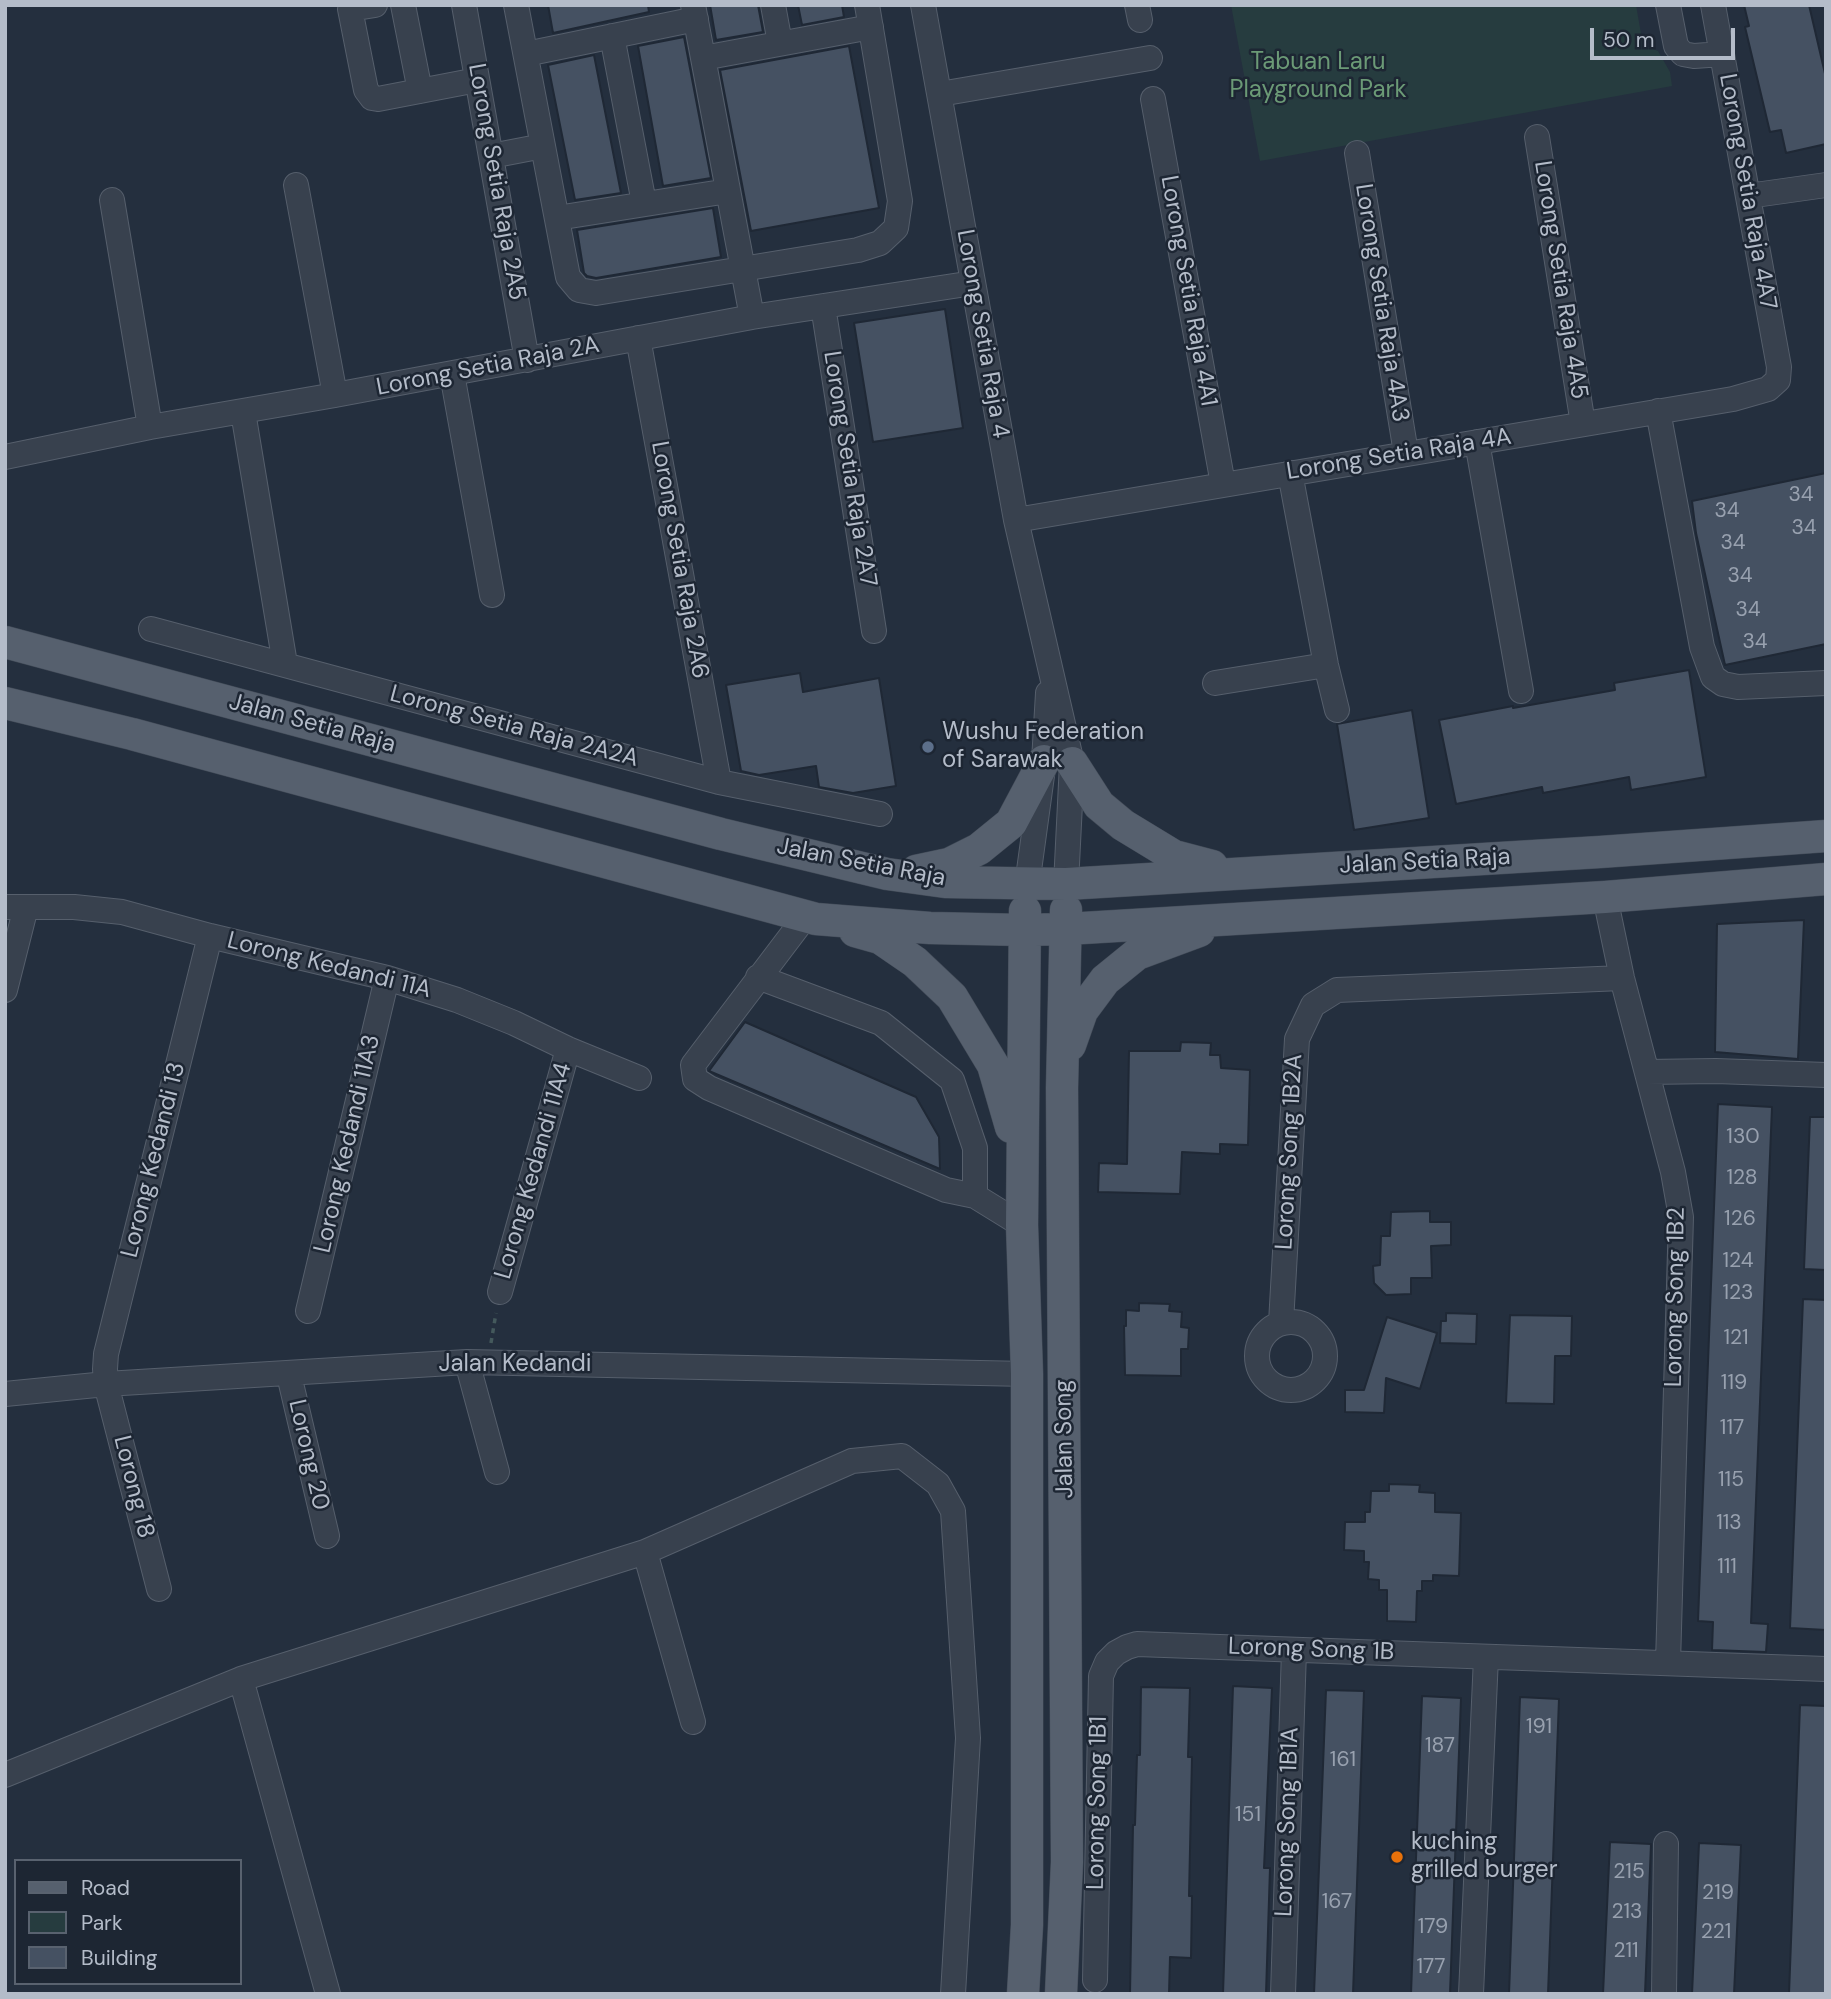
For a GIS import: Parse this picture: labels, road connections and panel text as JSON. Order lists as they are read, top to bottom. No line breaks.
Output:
{"streets":{"main road":["Jalan Setia Raja","Jalan Song"],"street":["Lorong Setia Raja 2A5","Lorong Setia Raja 4A7","Lorong Setia Raja 4A5","Lorong Setia Raja 4A1","Lorong Setia Raja 4A3","Lorong Setia Raja 4","Lorong Setia Raja 2A","Lorong Setia Raja 4A","Lorong Setia Raja 2A7","Lorong Setia Raja 2A6","Lorong Setia Raja 2A2A","Lorong Kedandi 11A","Lorong Kedandi 11A3","Lorong Song 1B2A","Lorong Kedandi 13","Lorong Kedandi 11A4","Lorong Song 1B2","Jalan Kedandi","Lorong 20","Lorong 18","Lorong Song 1B","Lorong Song 1B1","Lorong Song 1B1A"]},"crossings":[["Lorong Setia Raja 2A5","Lorong Setia Raja 2A"],["Lorong Setia Raja 4A7","Lorong Setia Raja 4A"],["Lorong Setia Raja 4A5","Lorong Setia Raja 4A"],["Lorong Setia Raja 4A1","Lorong Setia Raja 4A"],["Lorong Setia Raja 4A3","Lorong Setia Raja 4A"],["Lorong Setia Raja 4","Lorong Setia Raja 2A"],["Lorong Setia Raja 4","Lorong Setia Raja 4A"],["Lorong Setia Raja 4","Jalan Setia Raja"],["Lorong Setia Raja 4","Jalan Song"],["Lorong Setia Raja 2A","Lorong Setia Raja 2A7"],["Lorong Setia Raja 2A","Lorong Setia Raja 2A6"],["Lorong Setia Raja 2A6","Lorong Setia Raja 2A2A"],["Jalan Setia Raja","Lorong Song 1B2"],["Jalan Setia Raja","Jalan Song"],["Lorong Kedandi 11A","Lorong Kedandi 11A3"],["Lorong Kedandi 11A","Lorong Kedandi 13"],["Lorong Kedandi 11A","Lorong Kedandi 11A4"],["Lorong Song 1B2A","Lorong Song 1B2"],["Lorong Kedandi 13","Jalan Kedandi"],["Lorong Kedandi 13","Lorong 18"],["Lorong Song 1B2","Lorong Song 1B"],["Jalan Kedandi","Jalan Song"],["Jalan Kedandi","Lorong 20"],["Jalan Kedandi","Lorong 18"],["Lorong Song 1B","Lorong Song 1B1"],["Lorong Song 1B","Lorong Song 1B1A"]],"parks":["Tabuan Laru Playground Park"],"places":["Wushu Federation of Sarawak","kuching grilled burger"],"house_numbers":["34","34","34","34","34","34","34","130","128","126","124","123","121","119","117","115","113","111","191","187","161","151","215","219","167","213","179","221","211","177"],"legend":["Road","Park","Building"],"scale_bar":"50 m"}
